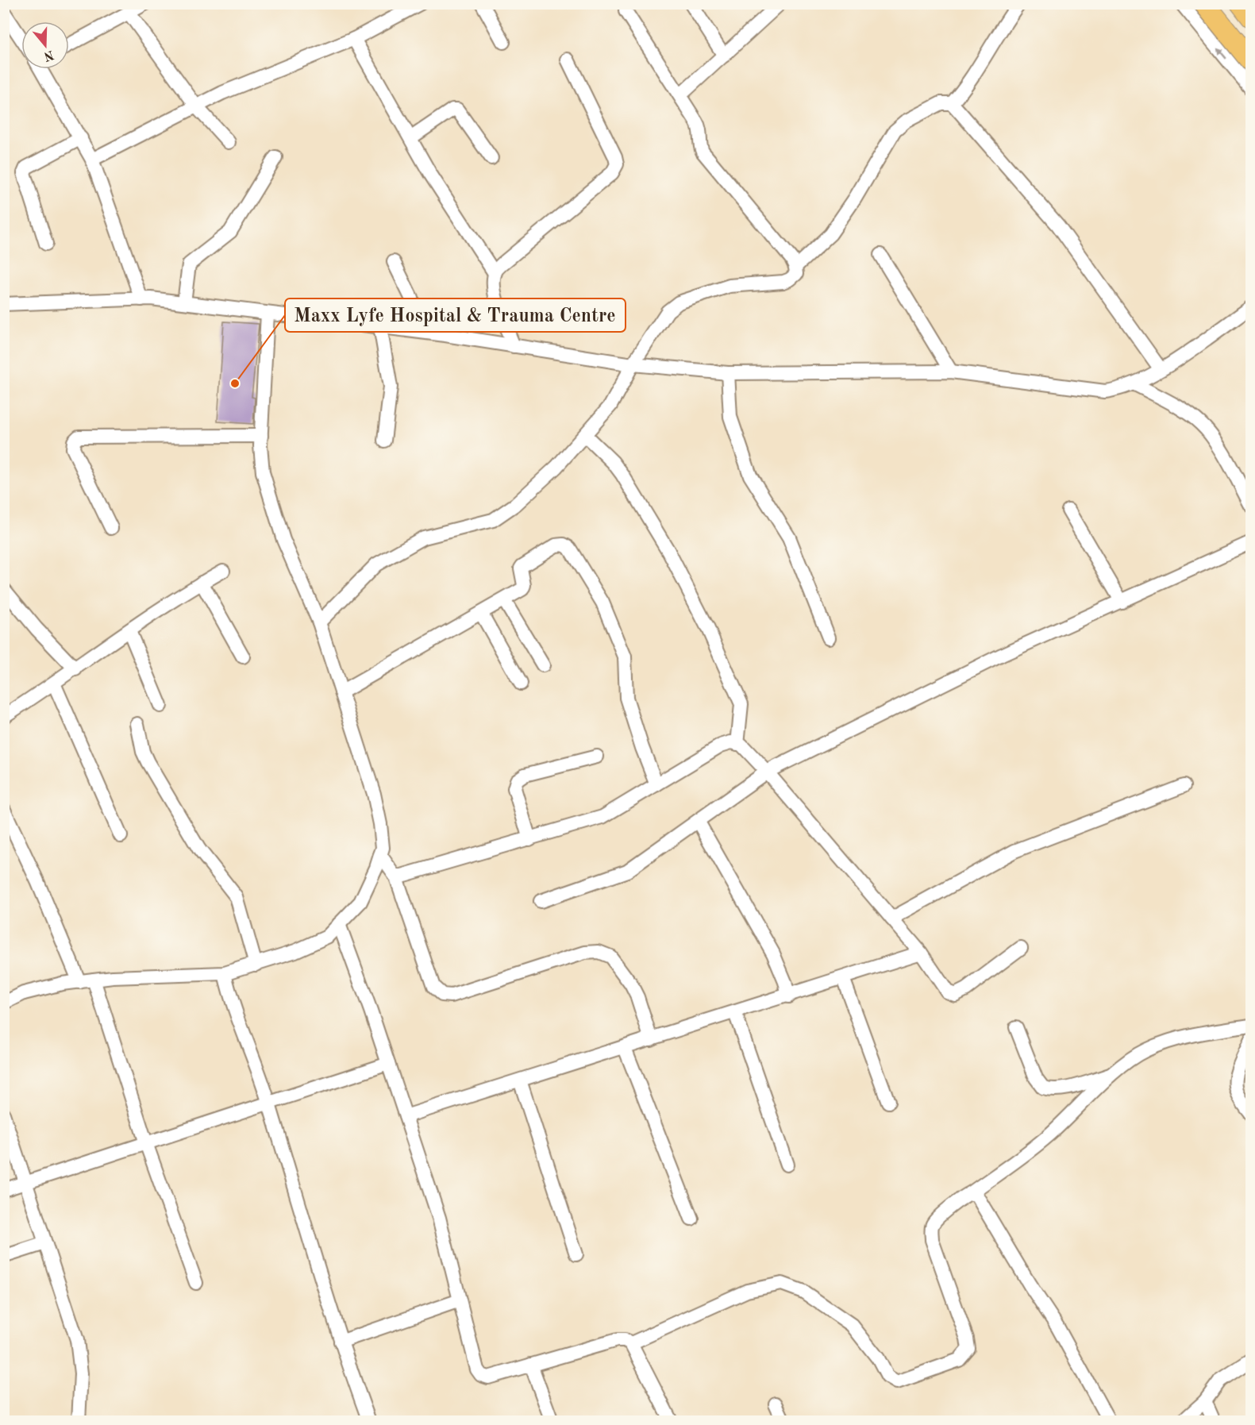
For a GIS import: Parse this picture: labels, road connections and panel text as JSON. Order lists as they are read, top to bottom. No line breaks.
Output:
{"places":["Maxx Lyfe Hospital & Trauma Centre"],"north":"bottom"}
